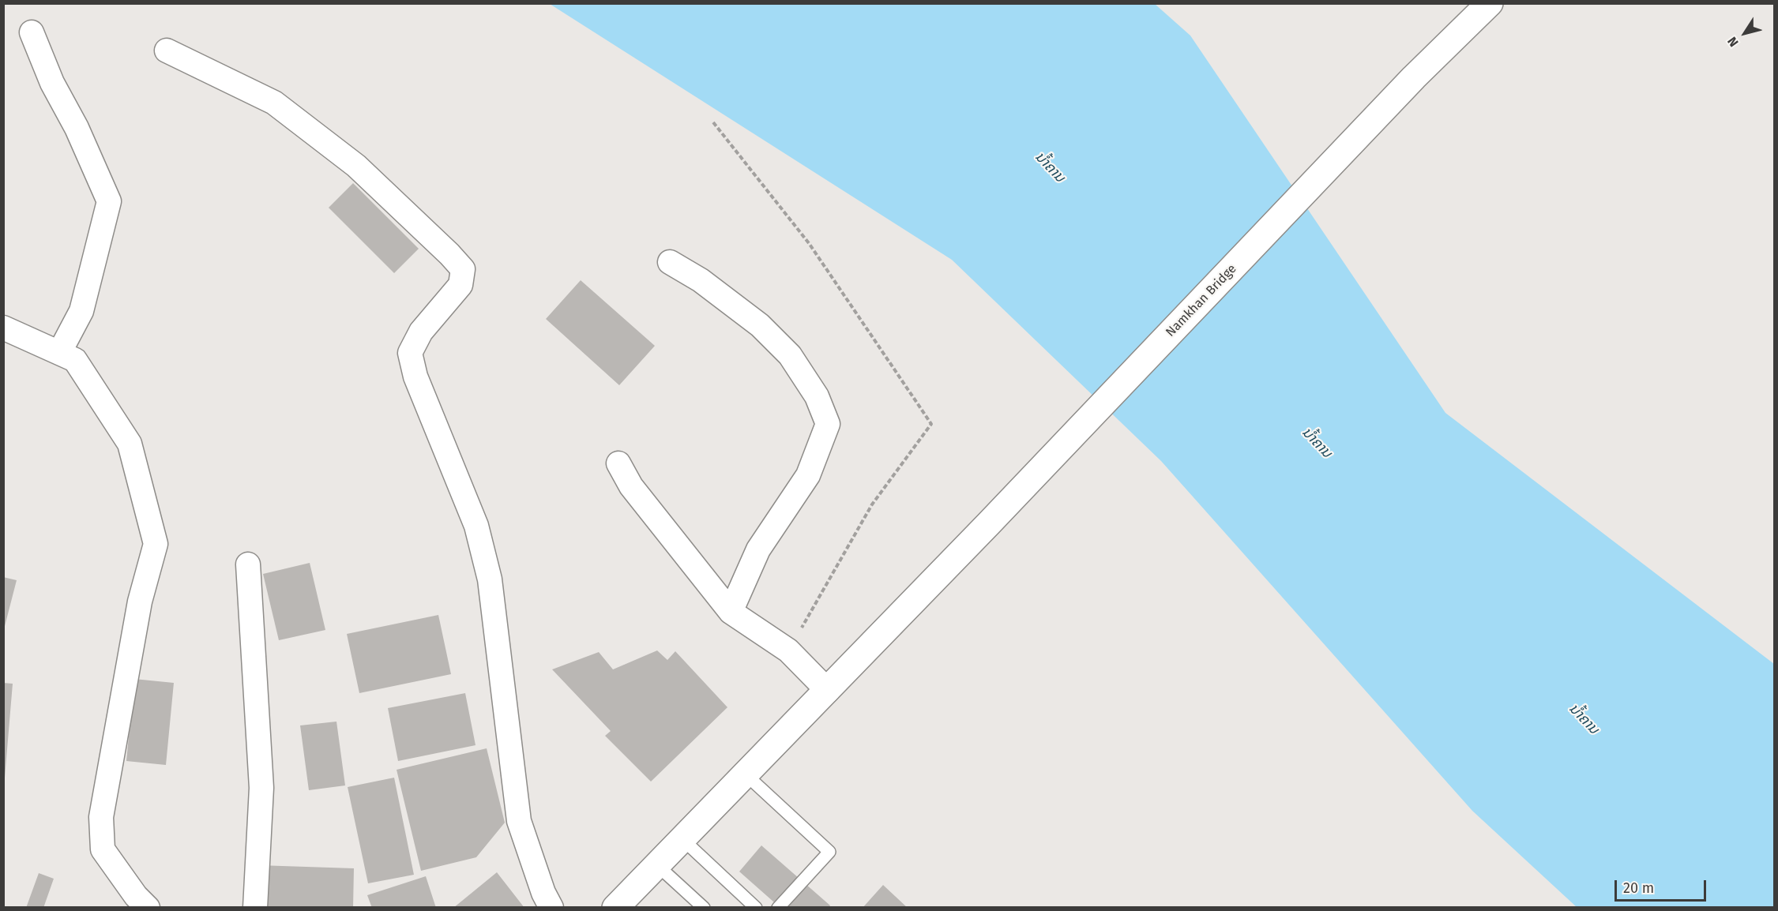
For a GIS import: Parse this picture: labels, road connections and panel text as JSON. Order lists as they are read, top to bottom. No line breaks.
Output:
{"streets":{"main road":["Namkhan Bridge"]},"water":["ນ້ຳຄານ"],"scale_bar":"20 m","north":"bottom left"}
